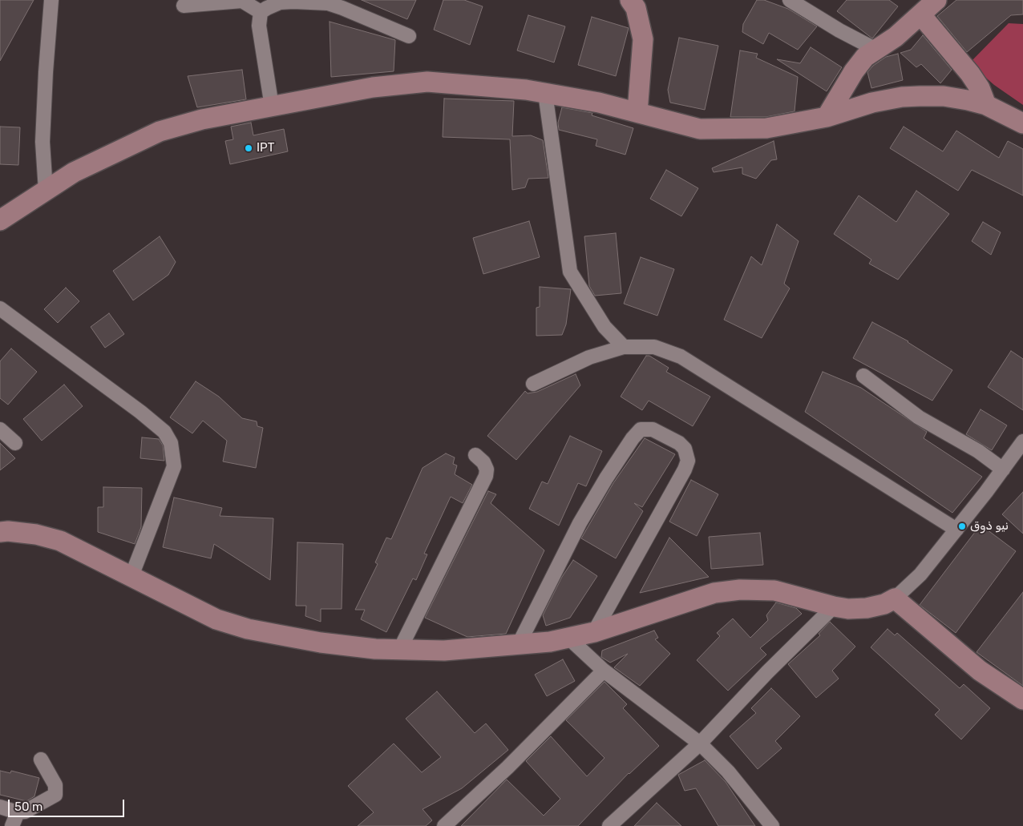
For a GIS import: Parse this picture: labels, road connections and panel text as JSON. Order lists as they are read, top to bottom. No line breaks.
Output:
{"places":["IPT","نيو ذوق"],"scale_bar":"50 m"}
